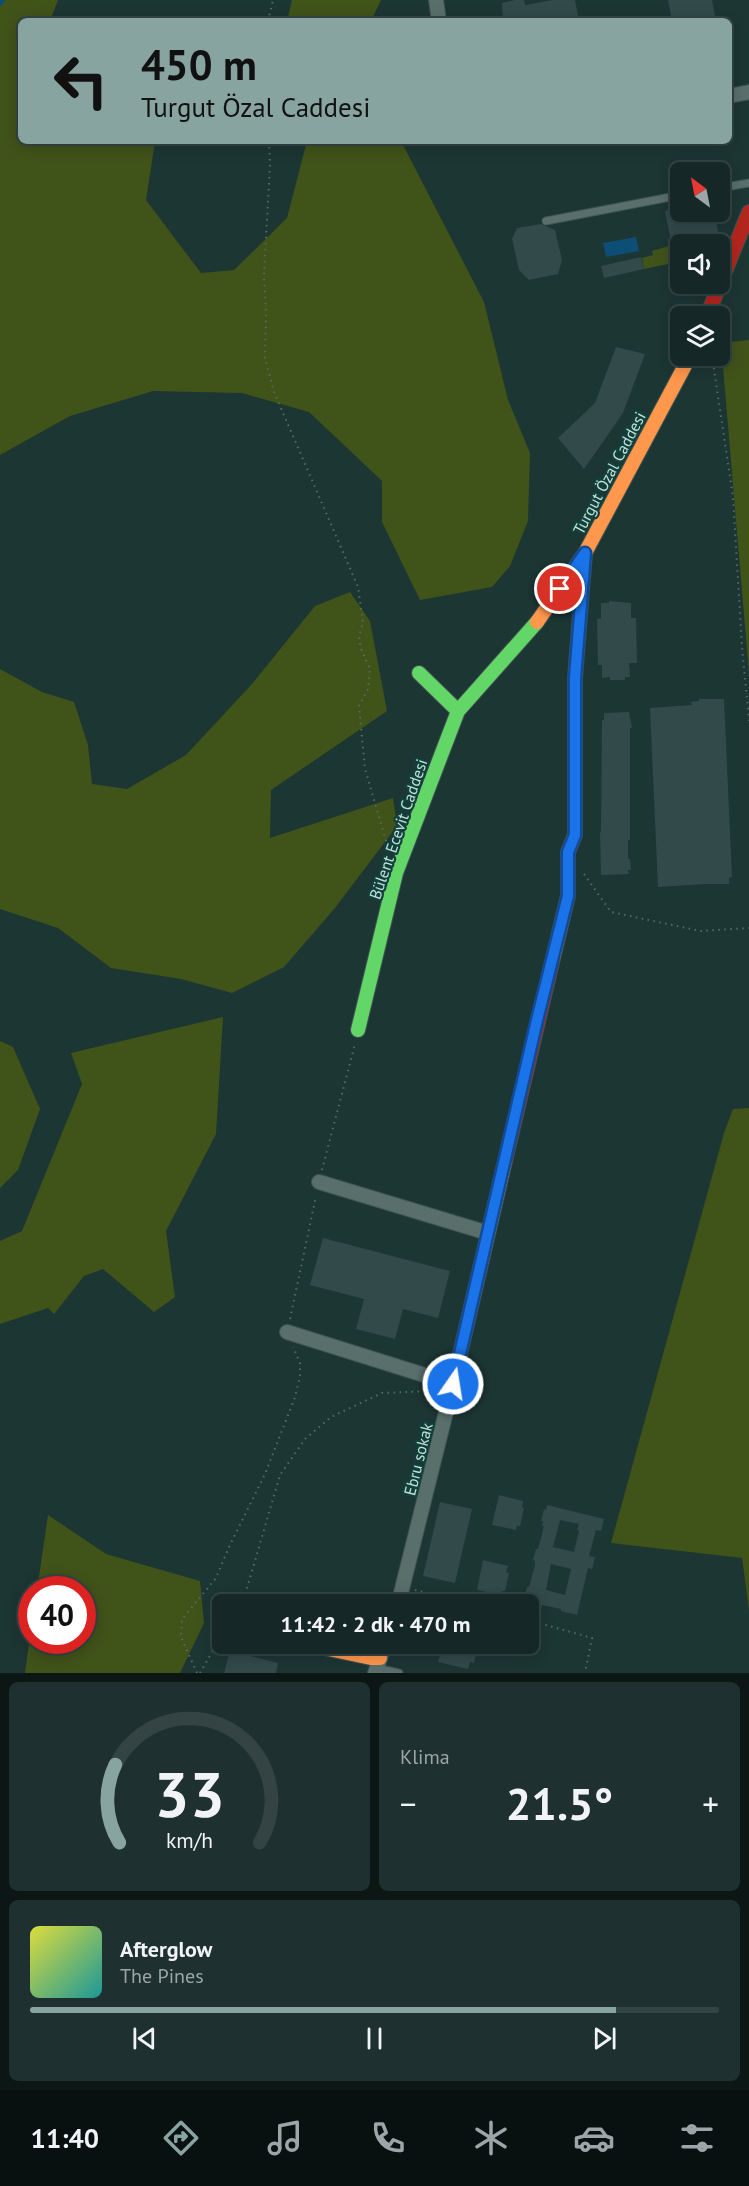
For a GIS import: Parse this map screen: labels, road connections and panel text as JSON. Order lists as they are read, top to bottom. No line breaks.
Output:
{"streets":{"street":["Turgut Özal Caddesi","Bülent Ecevit Caddesi","Ebru sokak"]},"crossings":[["Turgut Özal Caddesi","Bülent Ecevit Caddesi"]],"north":"top left","page":{"turn":["450 m","Turgut Özal Caddesi"],"limit":"40","trip":"11:42 · 2 dk · 470 m","tile":"Klima","heat":["−","21.5°","+"],"song":["Afterglow","The Pines"],"tabs":"11:40","gauge":["33","km/h"]}}
